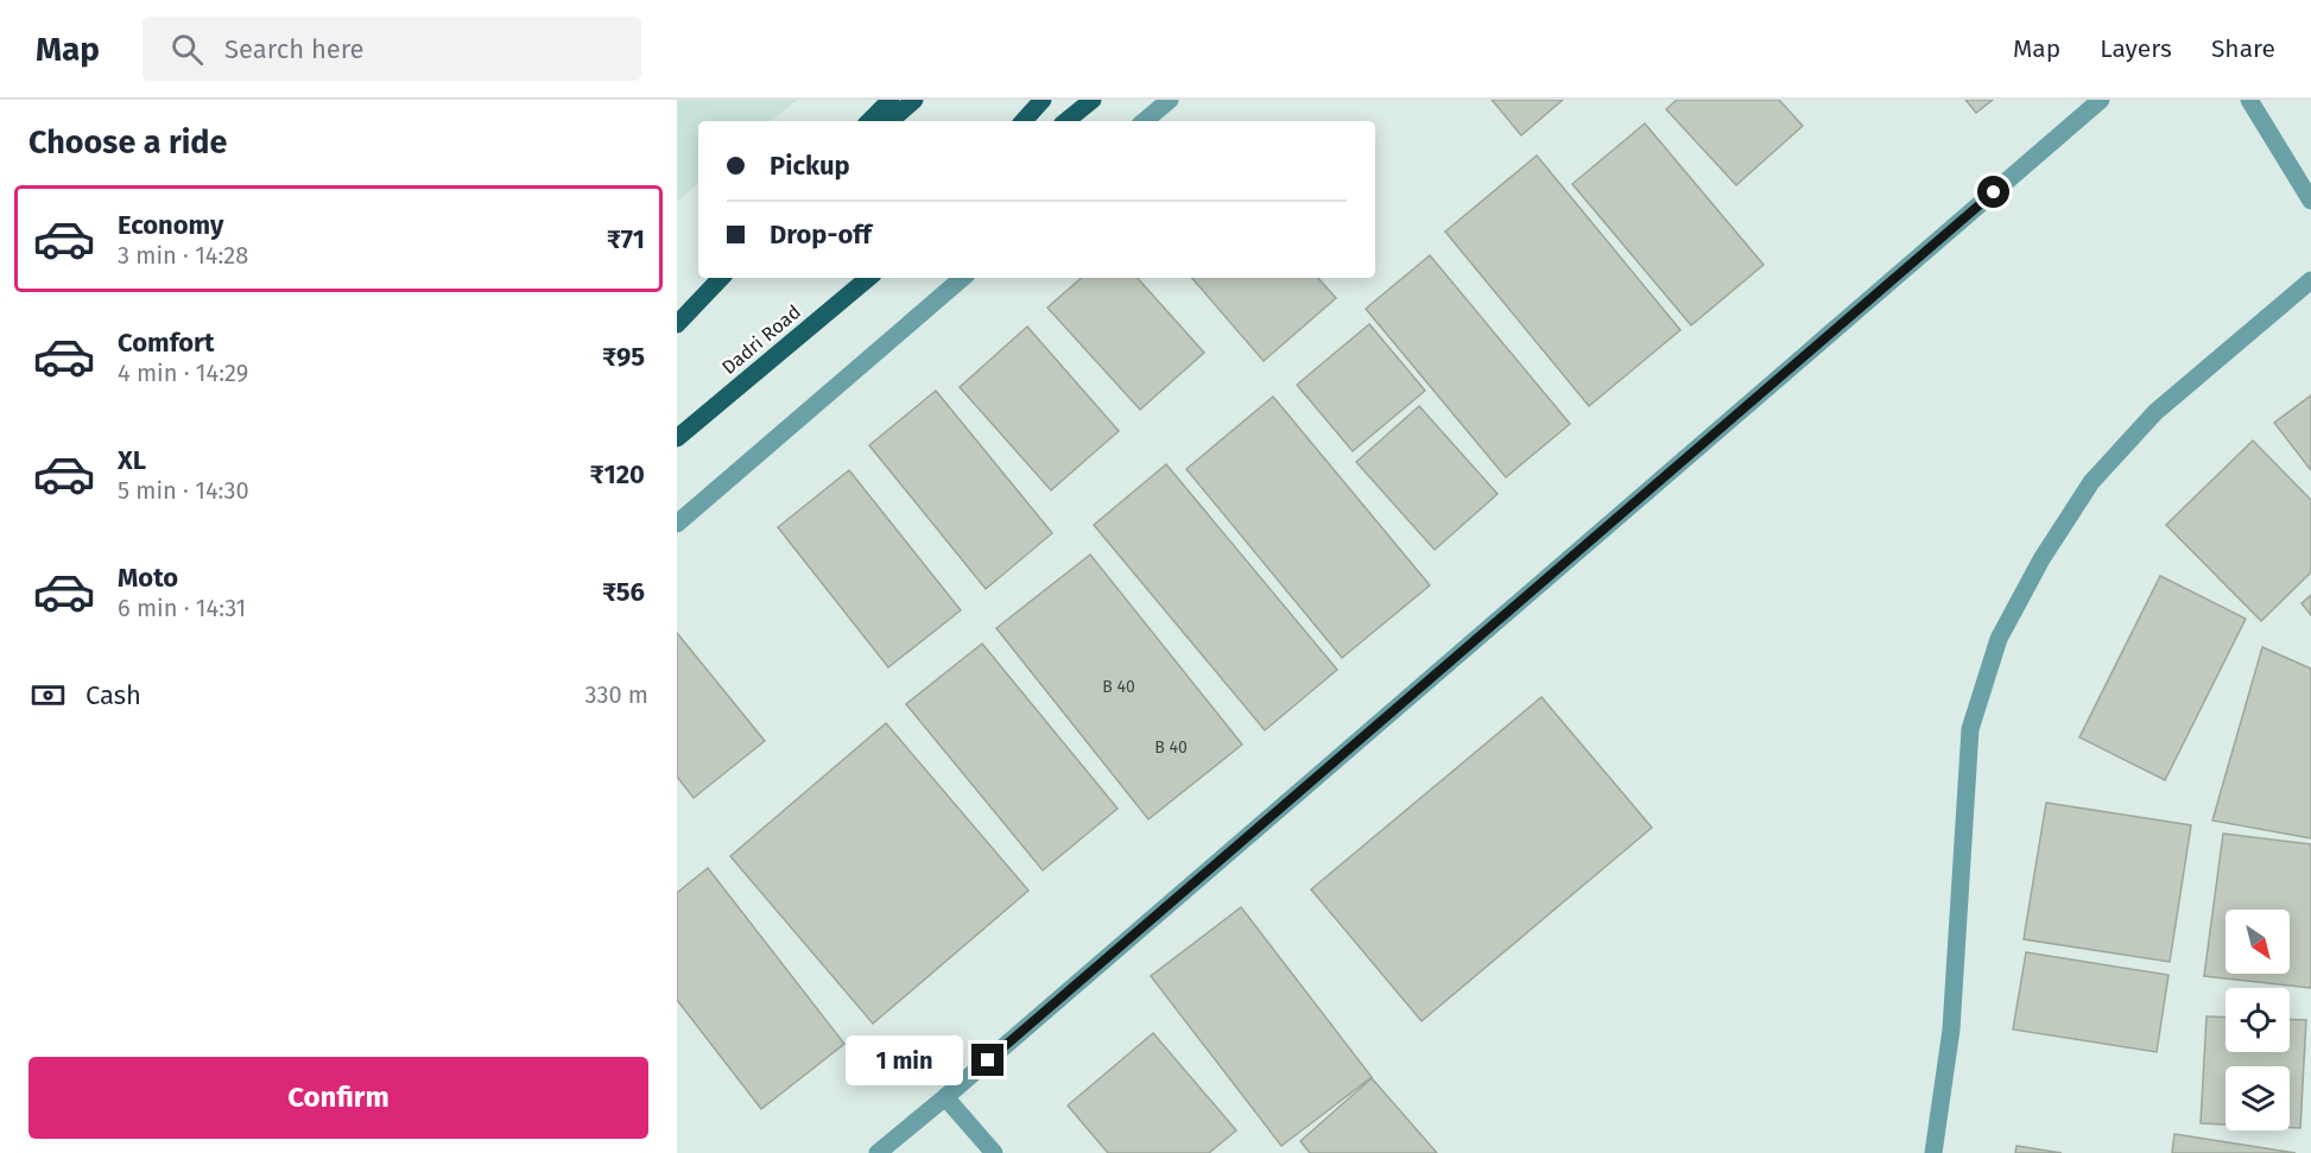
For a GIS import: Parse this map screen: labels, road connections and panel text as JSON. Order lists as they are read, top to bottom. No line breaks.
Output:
{"streets":{"main road":["Dadri Road"]},"house_numbers":["B 40","B 40"],"north":"bottom right","page":{"header":"Map","search":"Search here","nav":["Map","Layers","Share"],"heading":"Choose a ride","banner":["Pickup","Drop-off"],"list":[{"name":"Economy","note":"3 min · 14:28","value":"₹71"},{"name":"Comfort","note":"4 min · 14:29","value":"₹95"},{"name":"XL","note":"5 min · 14:30","value":"₹120"},{"name":"Moto","note":"6 min · 14:31","value":"₹56"}],"pay":["Cash","330 m"],"bubble":"1 min","buttons":"Confirm"}}
